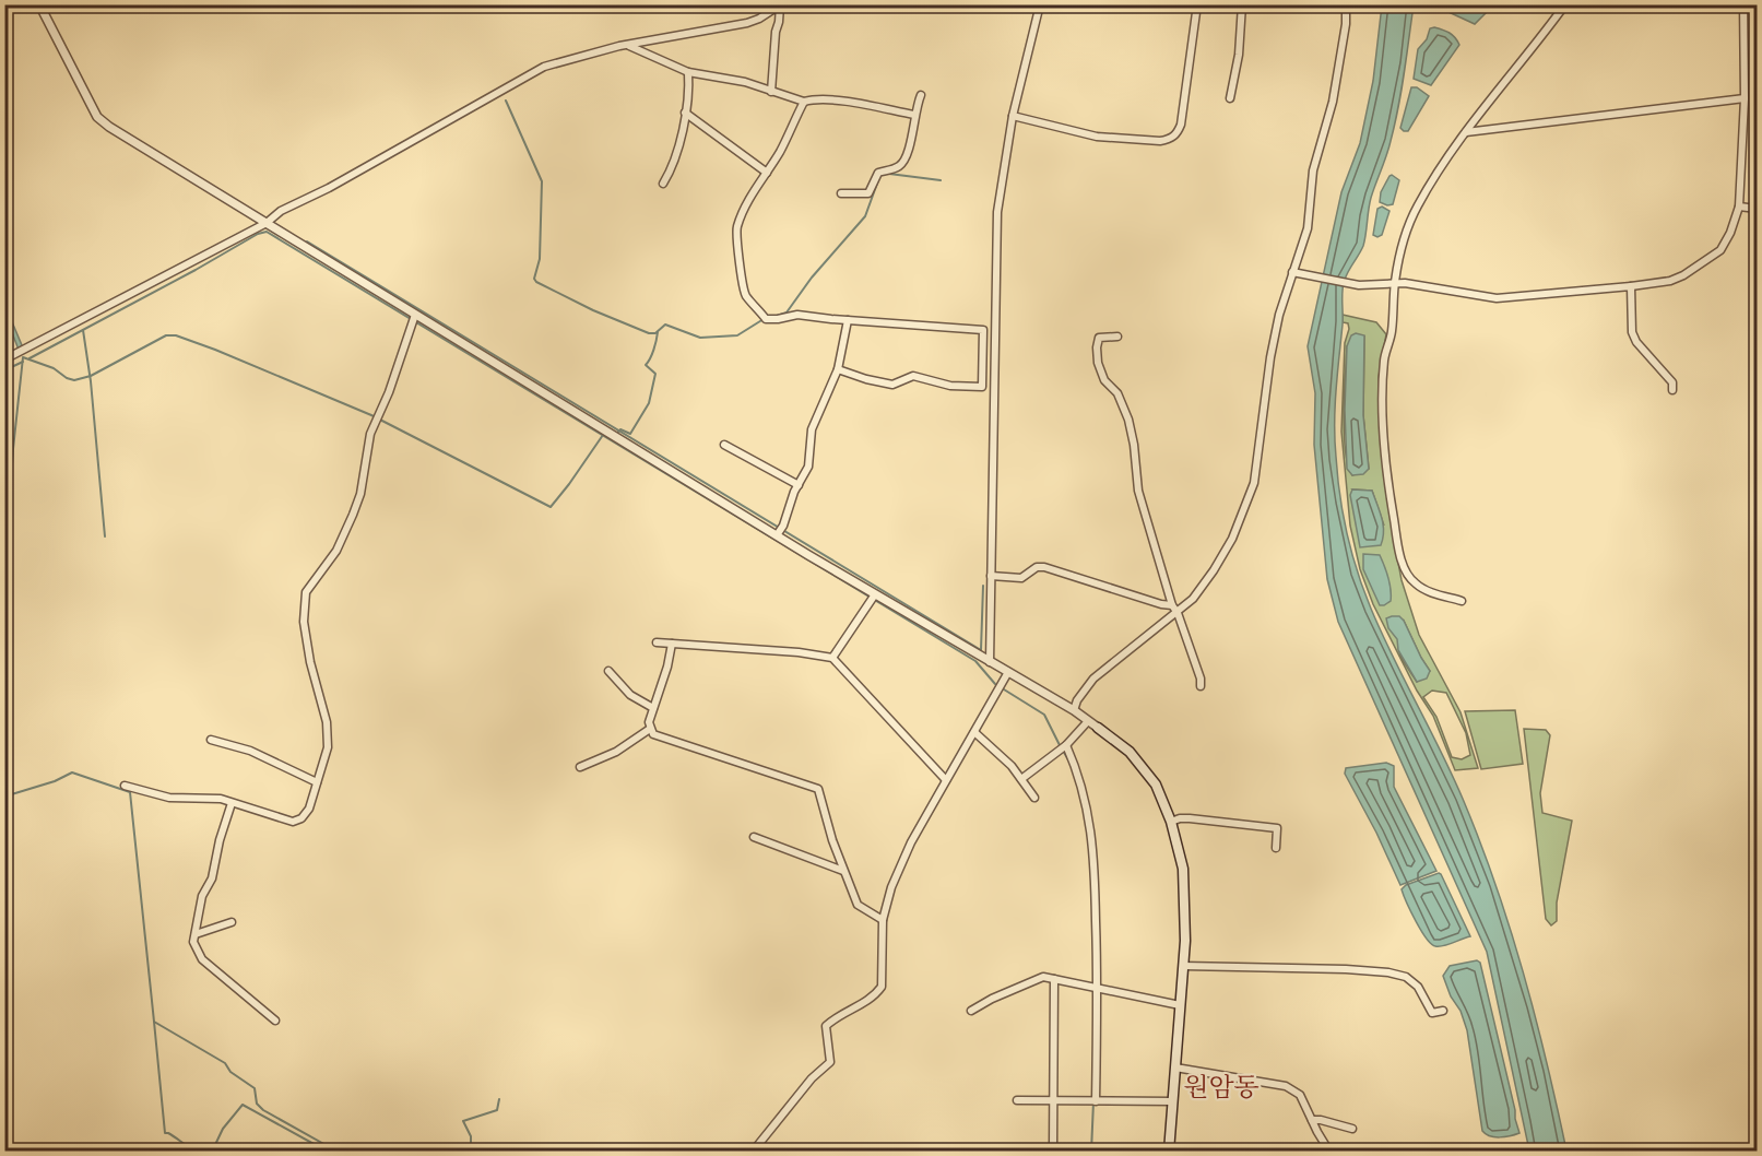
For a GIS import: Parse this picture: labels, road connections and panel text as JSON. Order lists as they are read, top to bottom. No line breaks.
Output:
{"districts":["원암동"]}
